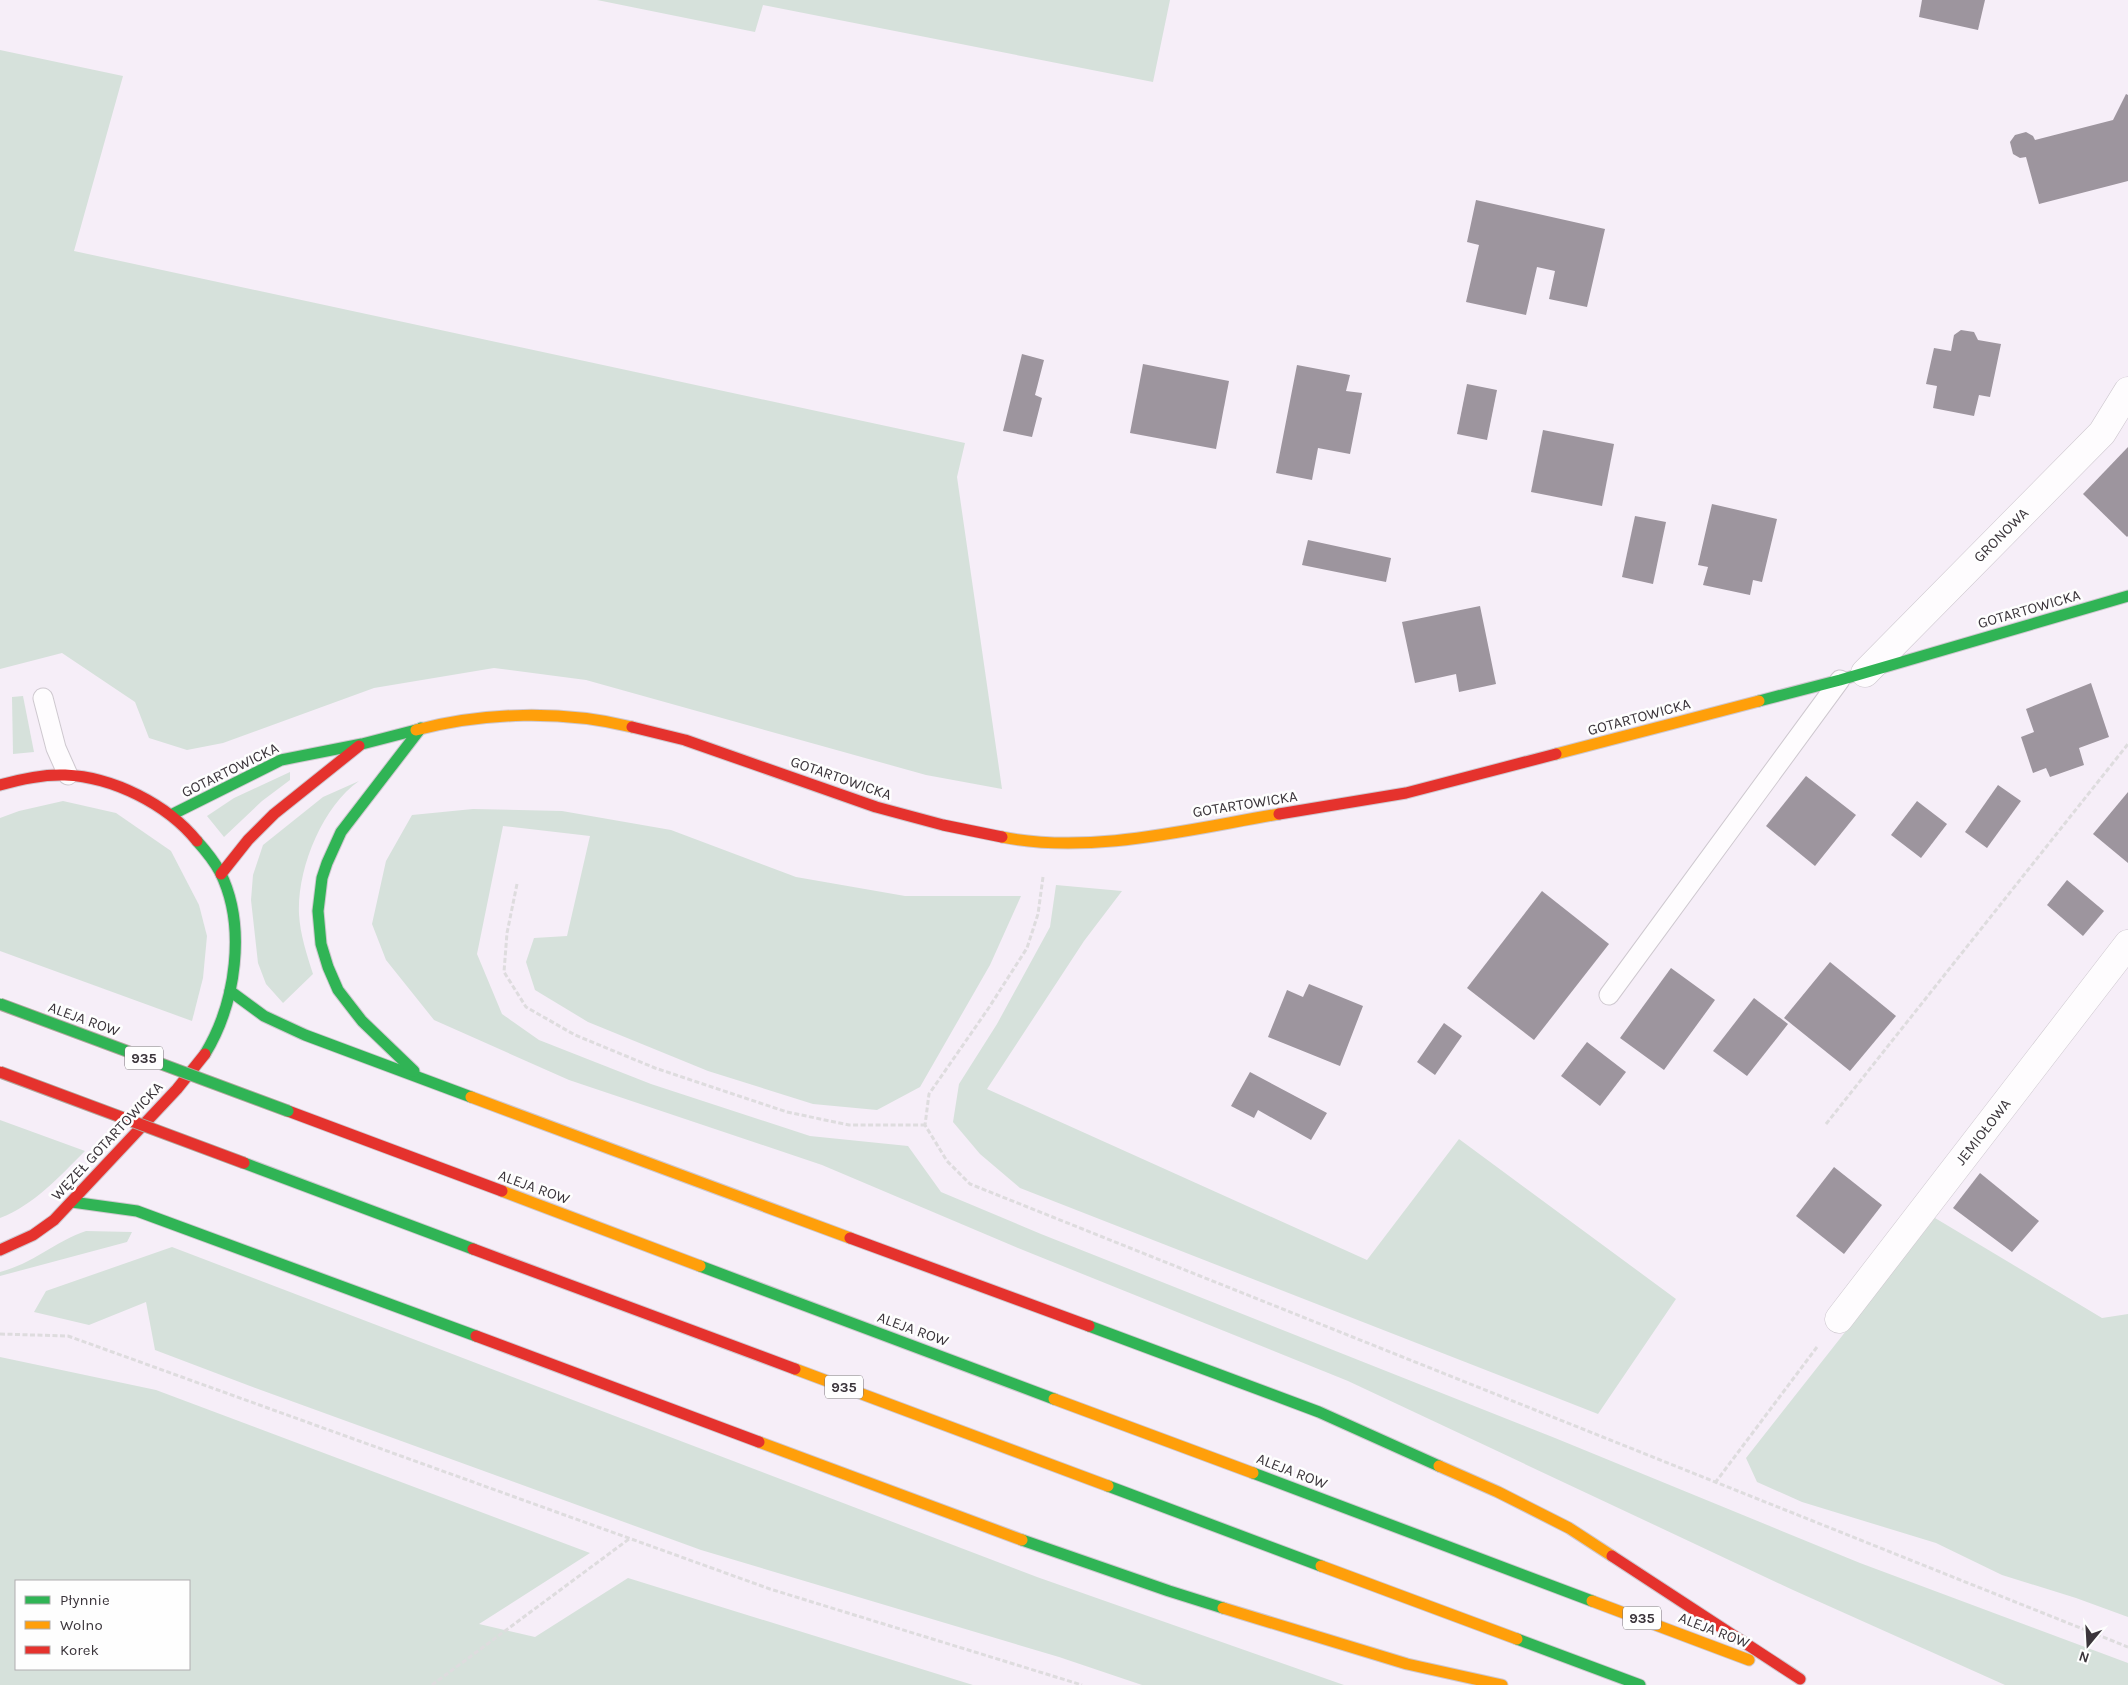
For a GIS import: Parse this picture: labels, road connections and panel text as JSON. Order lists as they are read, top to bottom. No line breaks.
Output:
{"streets":{"main road":["GOTARTOWICKA","ALEJA ROW","935","WĘZEŁ GOTARTOWICKA"],"street":["GRONOWA","JEMIOŁOWA"]},"crossings":[["GRONOWA","GOTARTOWICKA"],["GOTARTOWICKA","WĘZEŁ GOTARTOWICKA"]],"legend":["Płynnie","Wolno","Korek"],"north":"bottom"}
